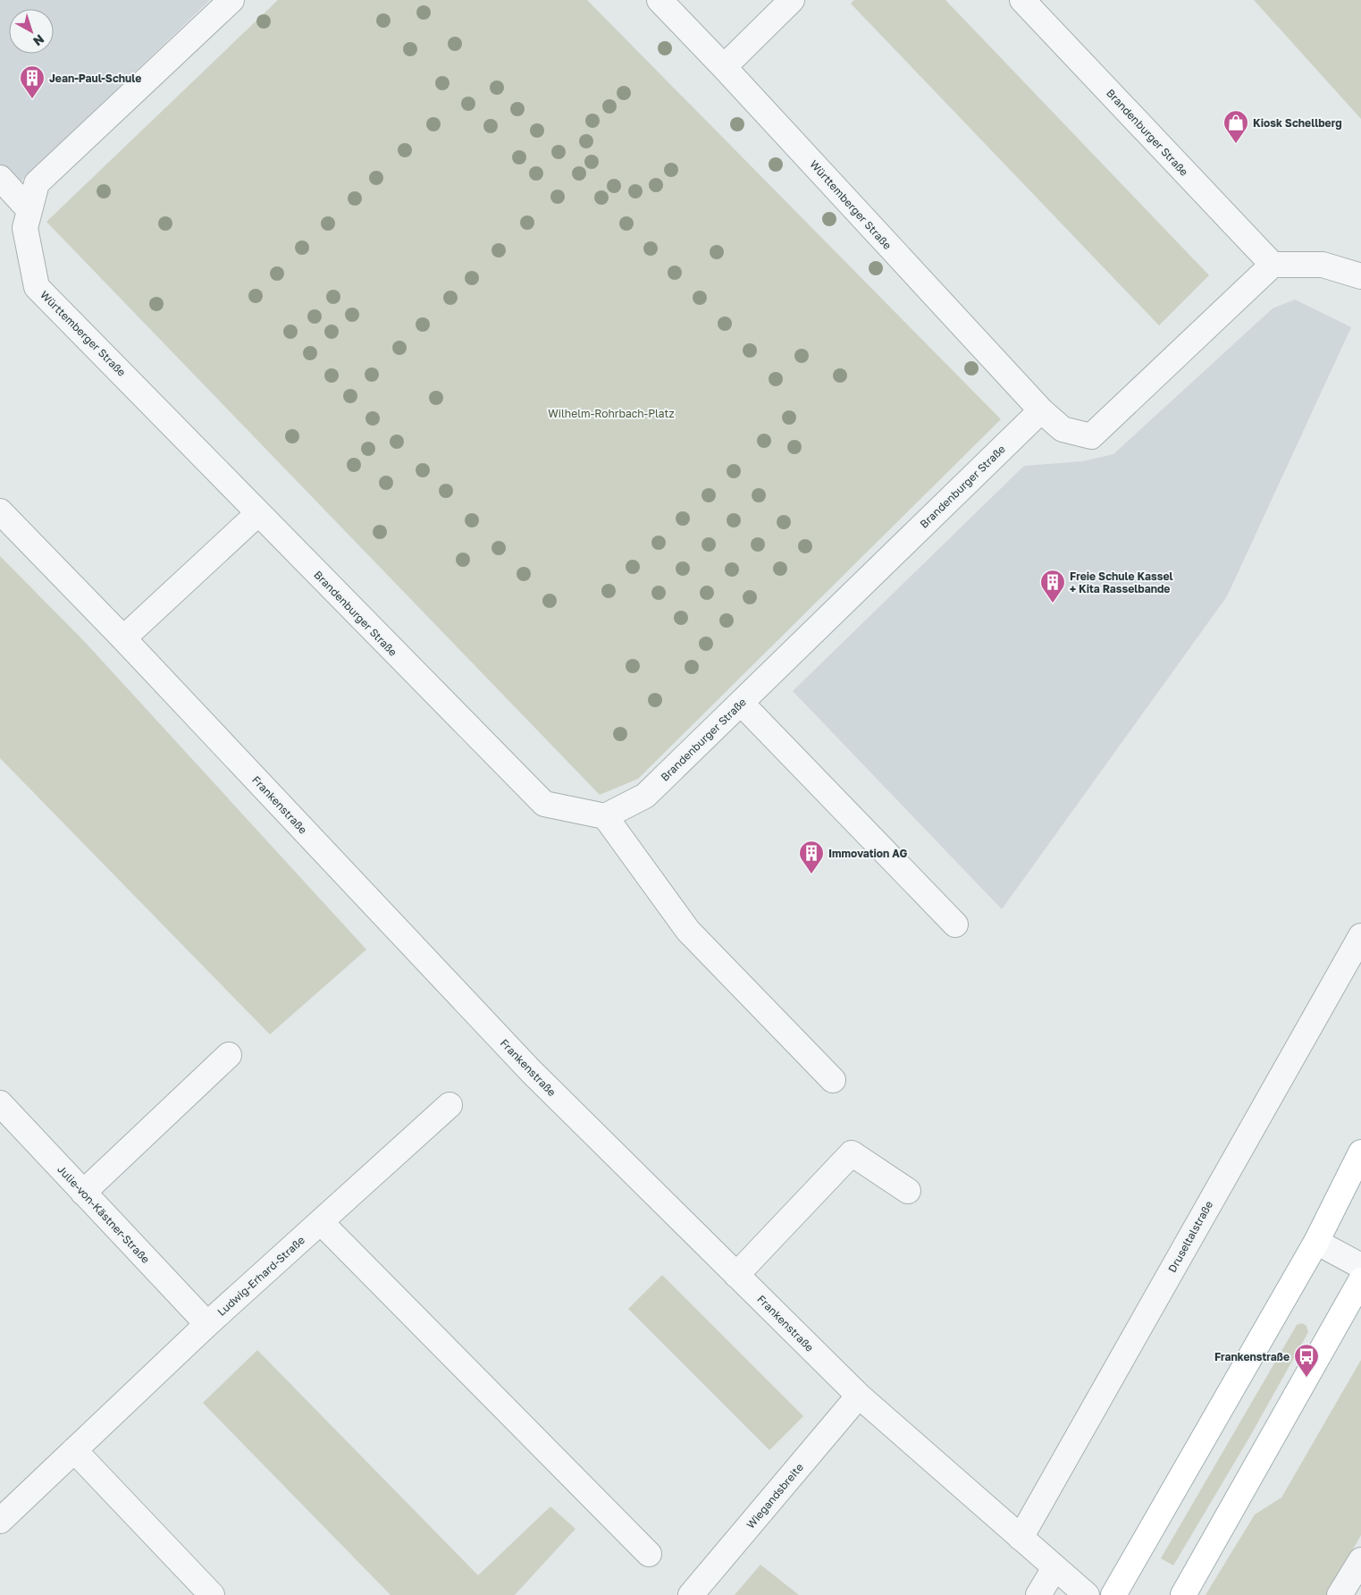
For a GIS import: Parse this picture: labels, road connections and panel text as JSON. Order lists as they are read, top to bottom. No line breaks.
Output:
{"streets":{"street":["Brandenburger Straße","Württemberger Straße","Frankenstraße","Julie-von-Kästner-Straße","Druseltalstraße","Ludwig-Erhard-Straße","Wiegandsbreite"]},"crossings":[["Brandenburger Straße","Württemberger Straße"],["Frankenstraße","Druseltalstraße"],["Frankenstraße","Wiegandsbreite"],["Julie-von-Kästner-Straße","Ludwig-Erhard-Straße"]],"parks":["Wilhelm-Rohrbach-Platz"],"places":{"building":["Jean-Paul-Schule","Freie Schule Kassel + Kita Rasselbande","Immovation AG"],"shop":["Kiosk Schellberg"],"bus stop":["Frankenstraße"]},"north":"bottom right"}
